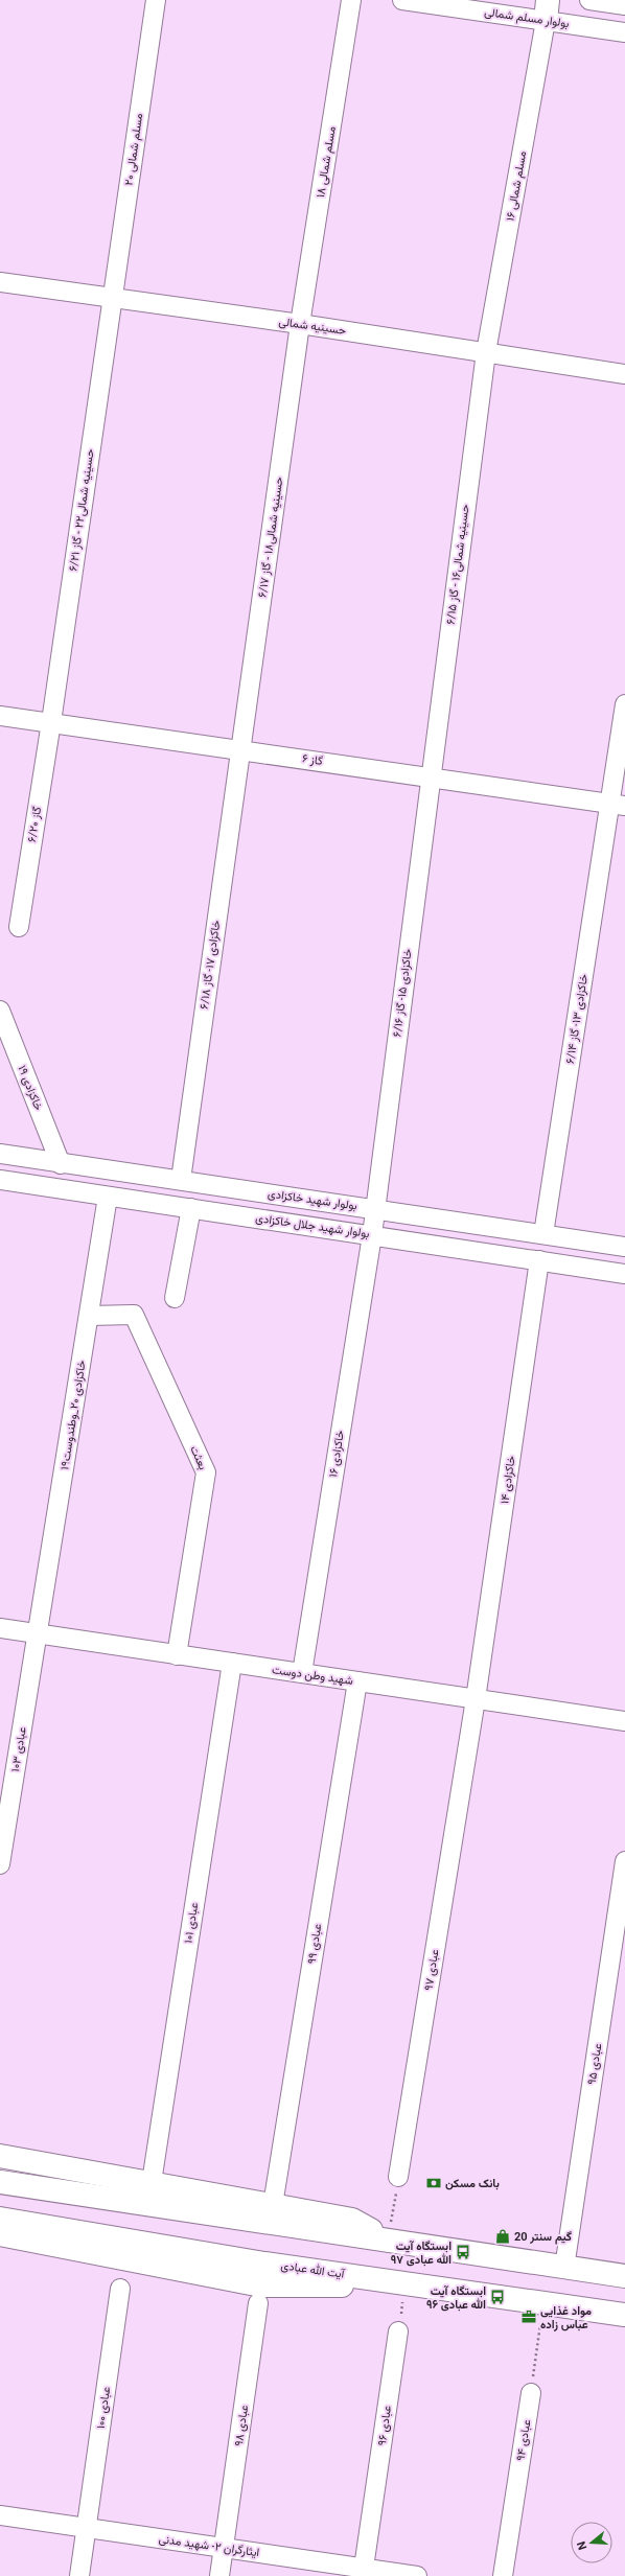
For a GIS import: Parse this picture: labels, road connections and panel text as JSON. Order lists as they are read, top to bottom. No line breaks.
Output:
{"streets":{"main road":["آیت الله عبادی"],"street":["بولوار مسلم شمالی","مسلم شمالی ۲۰","مسلم شمالی ۱۸","مسلم شمالی ۱۶","حسینیه شمالی","حسینیه شمالی۲۲ - گاز ۶/۲۱","حسینیه شمالی۱۸ - گاز ۶/۱۷","حسینیه شمالی۱۶ - گاز ۶/۱۵","گاز ۶","گاز ۶/۲۰","خاکزادی ۱۷- گاز ۶/۱۸","خاکزادی ۱۵- گاز ۶/۱۶","خاکزادی ۱۳- گاز ۶/۱۴","خاکزادی ۱۹","بولوار شهید خاکزادی","بولوار شهید جلال خاکزادی","خاکزادی ۲۰_وطندوست۱۹","خاکزادی ۱۶","بعثت","خاکزادی ۱۴","شهید وطن دوست","عبادی ۱۰۳","عبادی ۱۰۱","عبادی ۹۹","عبادی ۹۷","عبادی ۹۵","عبادی ۱۰۰","عبادی ۹۸","عبادی ۹۶","عبادی ۹۴","ایثارگران ۲- شهید مدنی"]},"crossings":[["بولوار مسلم شمالی","مسلم شمالی ۱۶"],["مسلم شمالی ۲۰","حسینیه شمالی"],["مسلم شمالی ۲۰","حسینیه شمالی۲۲ - گاز ۶/۲۱"],["مسلم شمالی ۱۸","حسینیه شمالی"],["مسلم شمالی ۱۸","حسینیه شمالی۱۸ - گاز ۶/۱۷"],["مسلم شمالی ۱۶","حسینیه شمالی"],["مسلم شمالی ۱۶","حسینیه شمالی۱۶ - گاز ۶/۱۵"],["حسینیه شمالی","حسینیه شمالی۲۲ - گاز ۶/۲۱"],["حسینیه شمالی","حسینیه شمالی۱۸ - گاز ۶/۱۷"],["حسینیه شمالی","حسینیه شمالی۱۶ - گاز ۶/۱۵"],["حسینیه شمالی۲۲ - گاز ۶/۲۱","گاز ۶"],["حسینیه شمالی۲۲ - گاز ۶/۲۱","گاز ۶/۲۰"],["حسینیه شمالی۱۸ - گاز ۶/۱۷","گاز ۶"],["حسینیه شمالی۱۸ - گاز ۶/۱۷","خاکزادی ۱۷- گاز ۶/۱۸"],["حسینیه شمالی۱۶ - گاز ۶/۱۵","گاز ۶"],["حسینیه شمالی۱۶ - گاز ۶/۱۵","خاکزادی ۱۵- گاز ۶/۱۶"],["گاز ۶","گاز ۶/۲۰"],["گاز ۶","خاکزادی ۱۷- گاز ۶/۱۸"],["گاز ۶","خاکزادی ۱۵- گاز ۶/۱۶"],["گاز ۶","خاکزادی ۱۳- گاز ۶/۱۴"],["خاکزادی ۱۷- گاز ۶/۱۸","بولوار شهید خاکزادی"],["خاکزادی ۱۵- گاز ۶/۱۶","بولوار شهید خاکزادی"],["خاکزادی ۱۵- گاز ۶/۱۶","بولوار شهید جلال خاکزادی"],["خاکزادی ۱۵- گاز ۶/۱۶","خاکزادی ۱۶"],["خاکزادی ۱۳- گاز ۶/۱۴","بولوار شهید خاکزادی"],["خاکزادی ۱۹","بولوار شهید خاکزادی"],["بولوار شهید جلال خاکزادی","خاکزادی ۲۰_وطندوست۱۹"],["بولوار شهید جلال خاکزادی","خاکزادی ۱۶"],["بولوار شهید جلال خاکزادی","خاکزادی ۱۴"],["خاکزادی ۲۰_وطندوست۱۹","بعثت"],["خاکزادی ۲۰_وطندوست۱۹","شهید وطن دوست"],["خاکزادی ۲۰_وطندوست۱۹","عبادی ۱۰۳"],["خاکزادی ۱۶","شهید وطن دوست"],["بعثت","شهید وطن دوست"],["خاکزادی ۱۴","شهید وطن دوست"],["خاکزادی ۱۴","عبادی ۹۷"],["شهید وطن دوست","عبادی ۱۰۳"],["شهید وطن دوست","عبادی ۱۰۱"],["شهید وطن دوست","عبادی ۹۹"],["شهید وطن دوست","عبادی ۹۷"],["عبادی ۱۰۰","ایثارگران ۲- شهید مدنی"],["عبادی ۹۸","ایثارگران ۲- شهید مدنی"],["عبادی ۹۶","ایثارگران ۲- شهید مدنی"]],"places":{"bank":["بانک مسکن"],"shop":["گیم سنتر 20"],"bus stop":["ایستگاه آیت الله عبادی ۹۷","ایستگاه آیت الله عبادی ۹۶"],"office":["مواد غذایی عباس زاده"]},"north":"left"}
